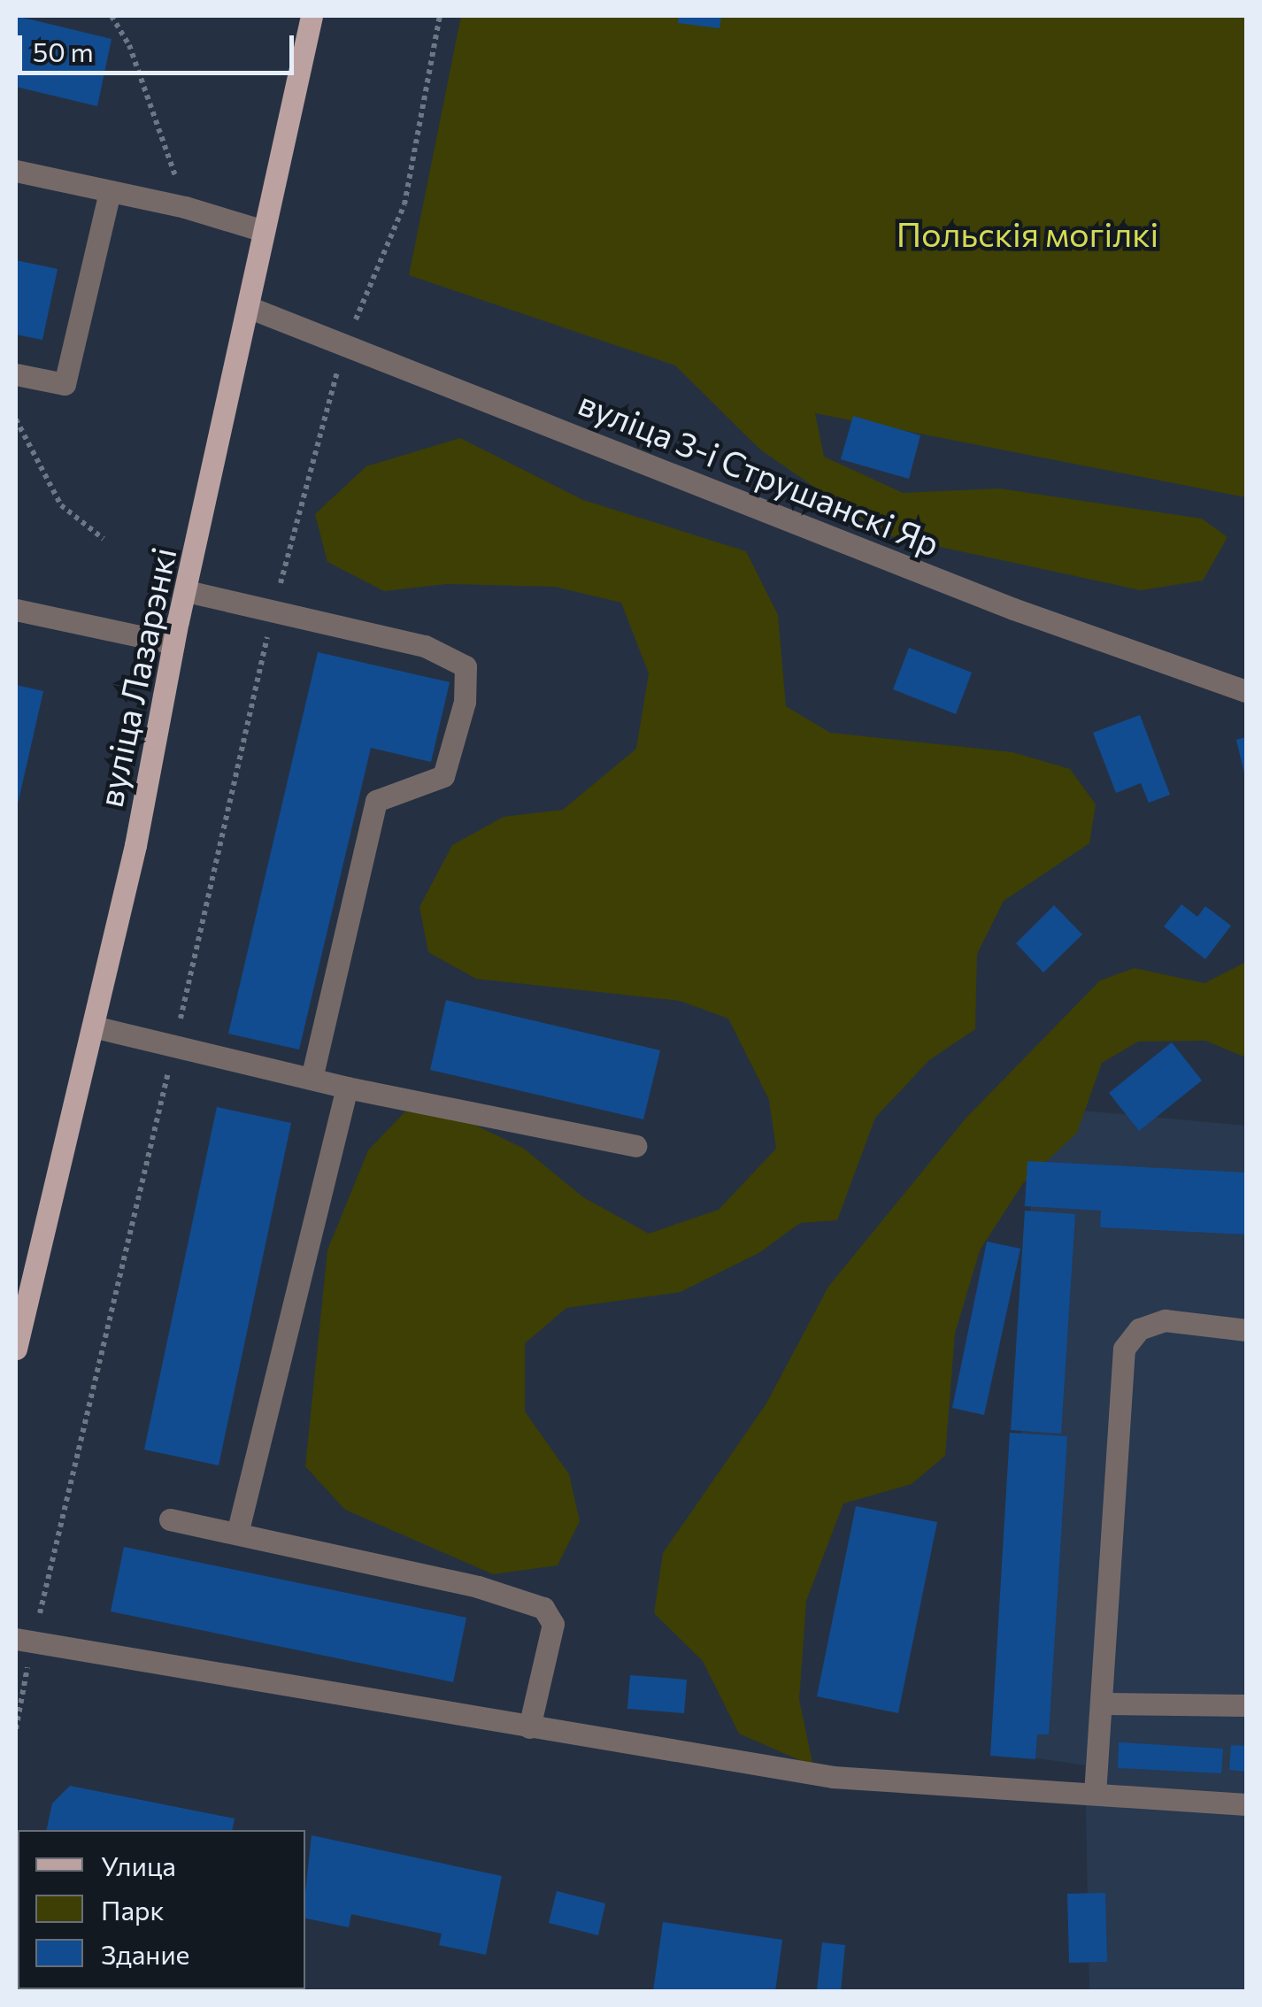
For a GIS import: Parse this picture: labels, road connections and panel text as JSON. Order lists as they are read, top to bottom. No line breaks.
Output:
{"streets":{"main road":["вуліца Лазарэнкі"],"street":["вуліца 3-і Струшанскі Яр"]},"crossings":[["вуліца 3-і Струшанскі Яр","вуліца Лазарэнкі"]],"parks":["Польскія могілкі"],"legend":["Улица","Парк","Здание"],"scale_bar":"50 m"}
